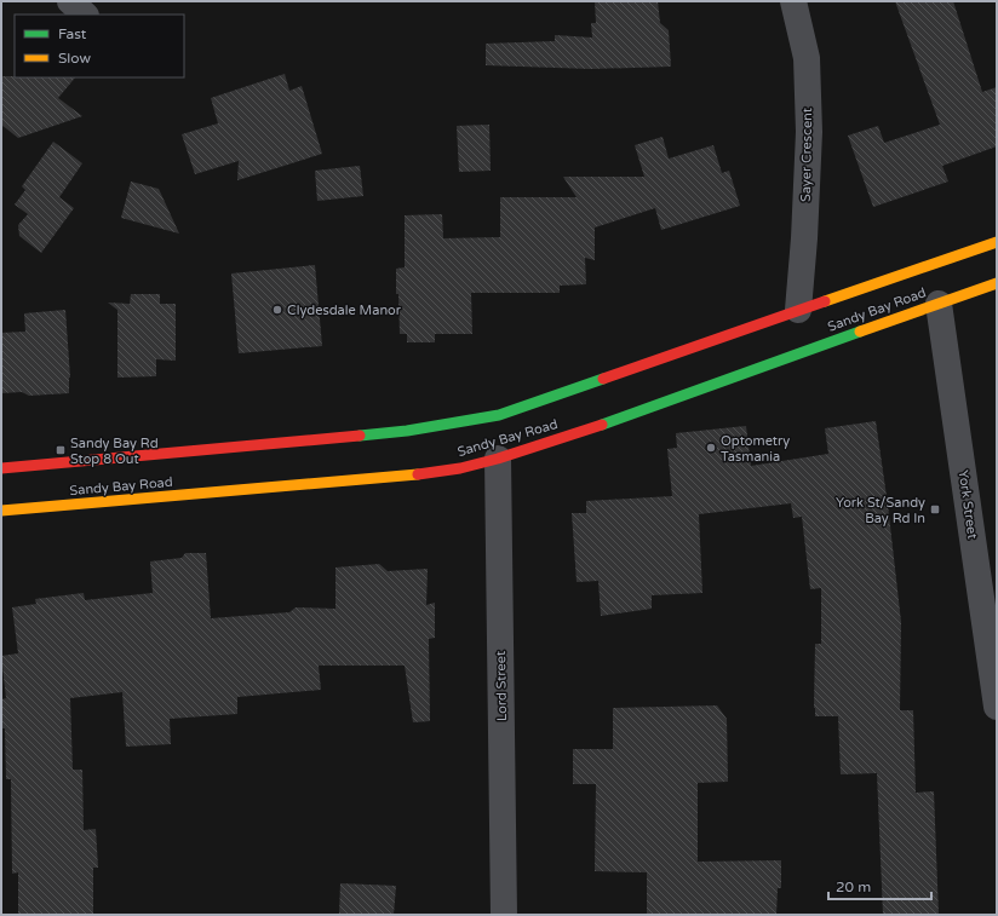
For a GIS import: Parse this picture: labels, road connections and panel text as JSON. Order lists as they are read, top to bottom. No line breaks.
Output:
{"streets":{"main road":["Sandy Bay Road"],"street":["Sayer Crescent","York Street","Lord Street"]},"crossings":[["Sayer Crescent","Sandy Bay Road"],["Sandy Bay Road","York Street"],["Sandy Bay Road","Lord Street"]],"places":{"other":["Clydesdale Manor","Optometry Tasmania"],"transit":["Sandy Bay Rd Stop 8 Out","York St/Sandy Bay Rd In"]},"legend":["Fast","Slow"],"scale_bar":"20 m"}
